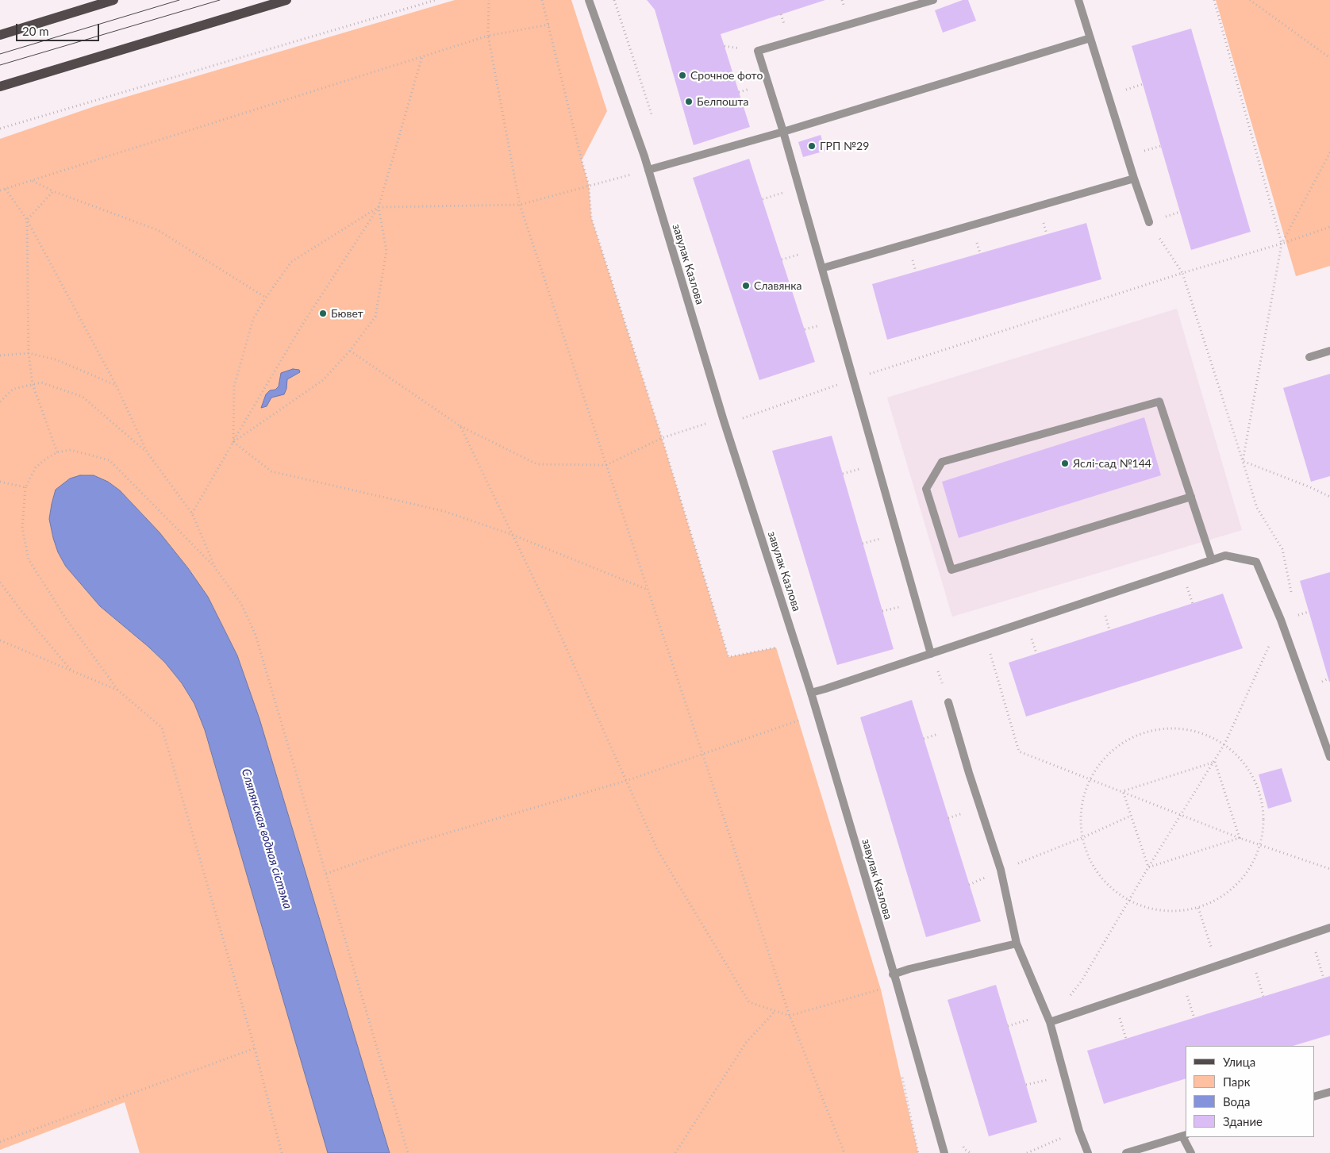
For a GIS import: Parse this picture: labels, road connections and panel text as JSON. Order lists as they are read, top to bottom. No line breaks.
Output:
{"streets":{"street":["завулак Казлова"]},"water":["Сляпянская водная сістэма"],"places":["Срочное фото","Белпошта","ГРП №29","Славянка","Бювет","Яслі-сад №144"],"legend":["Улица","Парк","Вода","Здание"],"scale_bar":"20 m"}
